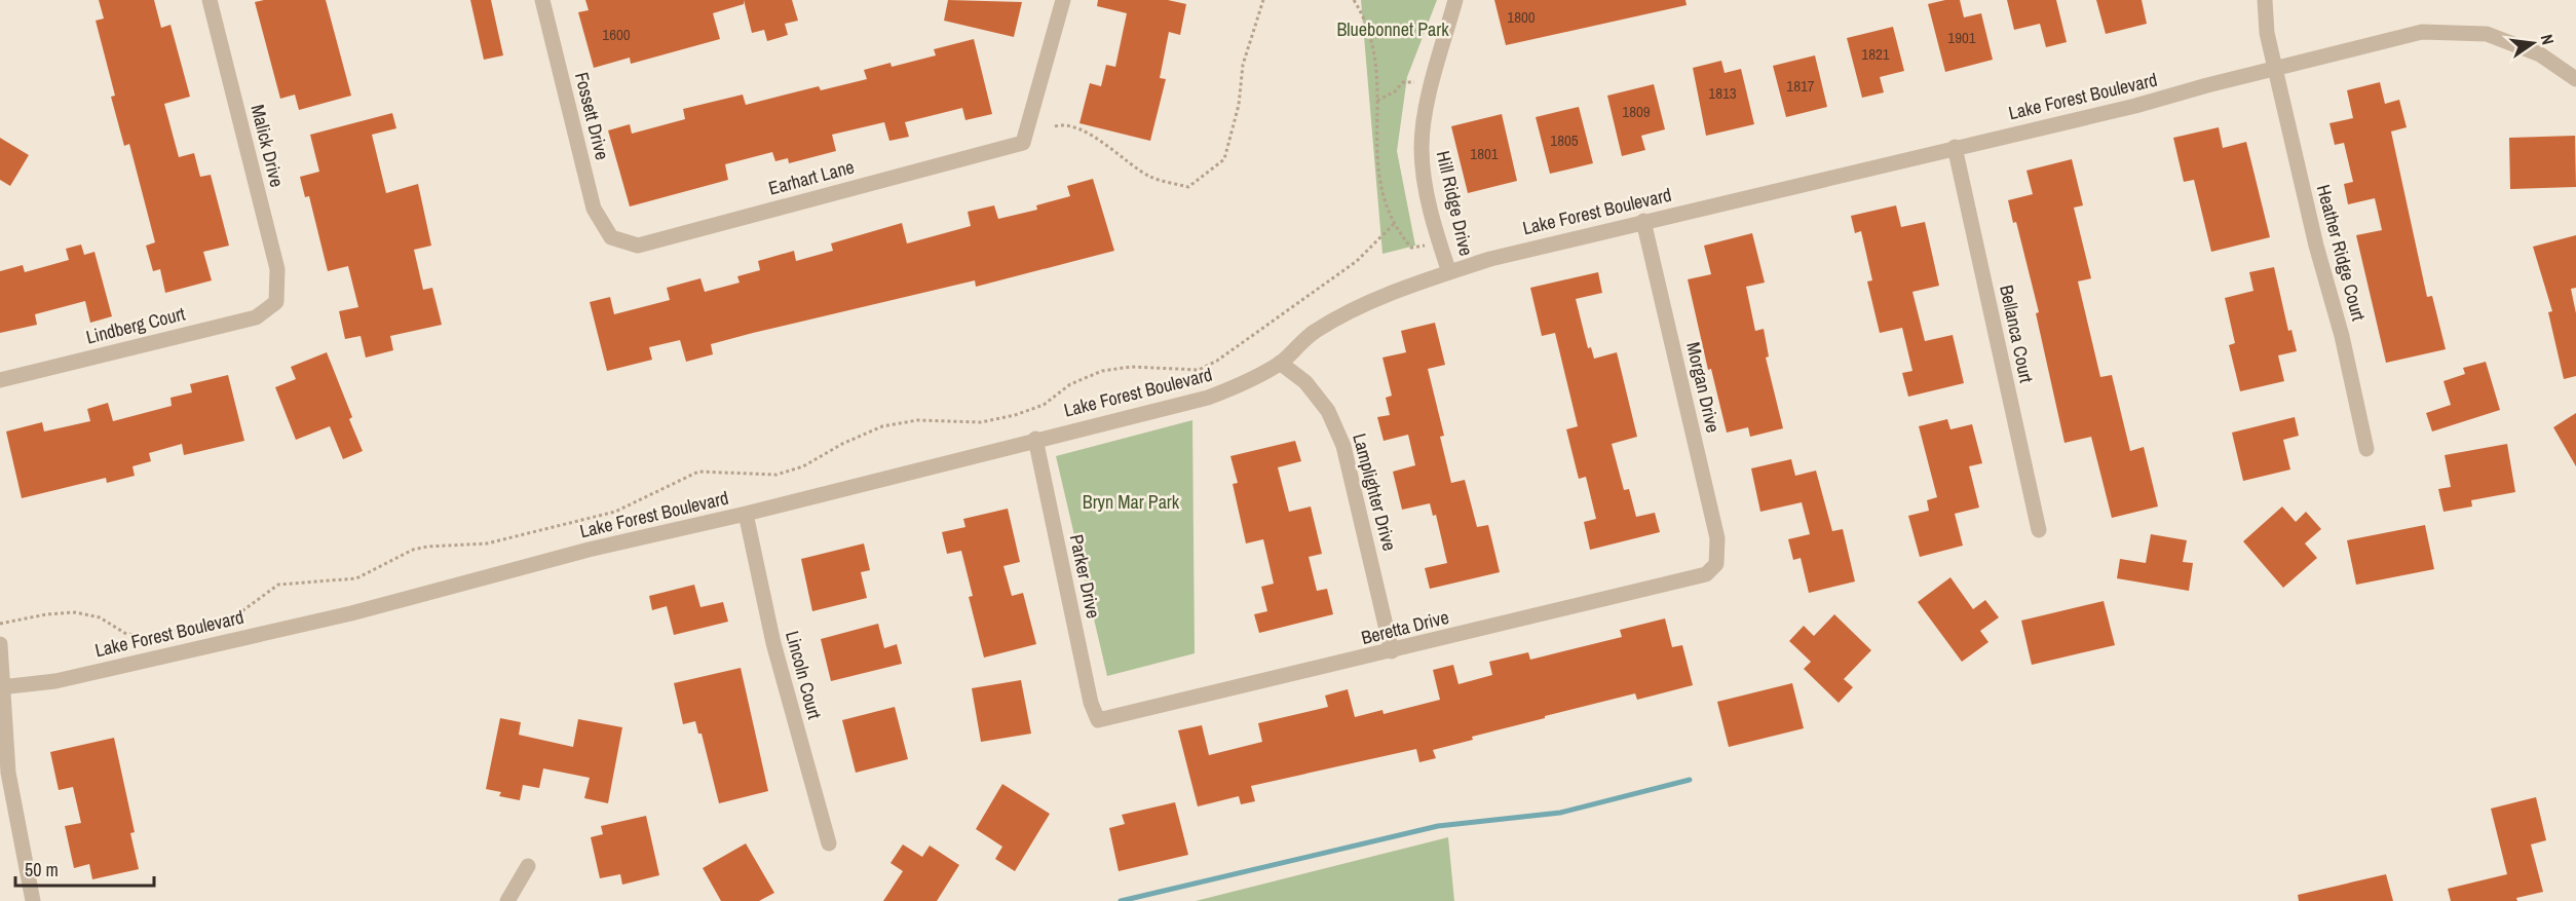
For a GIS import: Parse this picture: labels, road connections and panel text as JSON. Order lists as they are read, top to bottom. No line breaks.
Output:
{"streets":{"street":["Lake Forest Boulevard","Fossett Drive","Malick Drive","Earhart Lane","Hill Ridge Drive","Heather Ridge Court","Lindberg Court","Bellanca Court","Morgan Drive","Lamplighter Drive","Parker Drive","Beretta Drive","Lincoln Court"]},"crossings":[["Lake Forest Boulevard","Hill Ridge Drive"],["Lake Forest Boulevard","Heather Ridge Court"],["Lake Forest Boulevard","Bellanca Court"],["Lake Forest Boulevard","Morgan Drive"],["Lake Forest Boulevard","Lamplighter Drive"],["Lake Forest Boulevard","Parker Drive"],["Lake Forest Boulevard","Lincoln Court"],["Fossett Drive","Earhart Lane"],["Malick Drive","Lindberg Court"],["Morgan Drive","Beretta Drive"],["Lamplighter Drive","Beretta Drive"],["Parker Drive","Beretta Drive"]],"parks":["Bluebonnet Park","Bryn Mar Park"],"house_numbers":["1800","1600","1901","1821","1817","1813","1809","1805","1801"],"scale_bar":"50 m","north":"right"}
